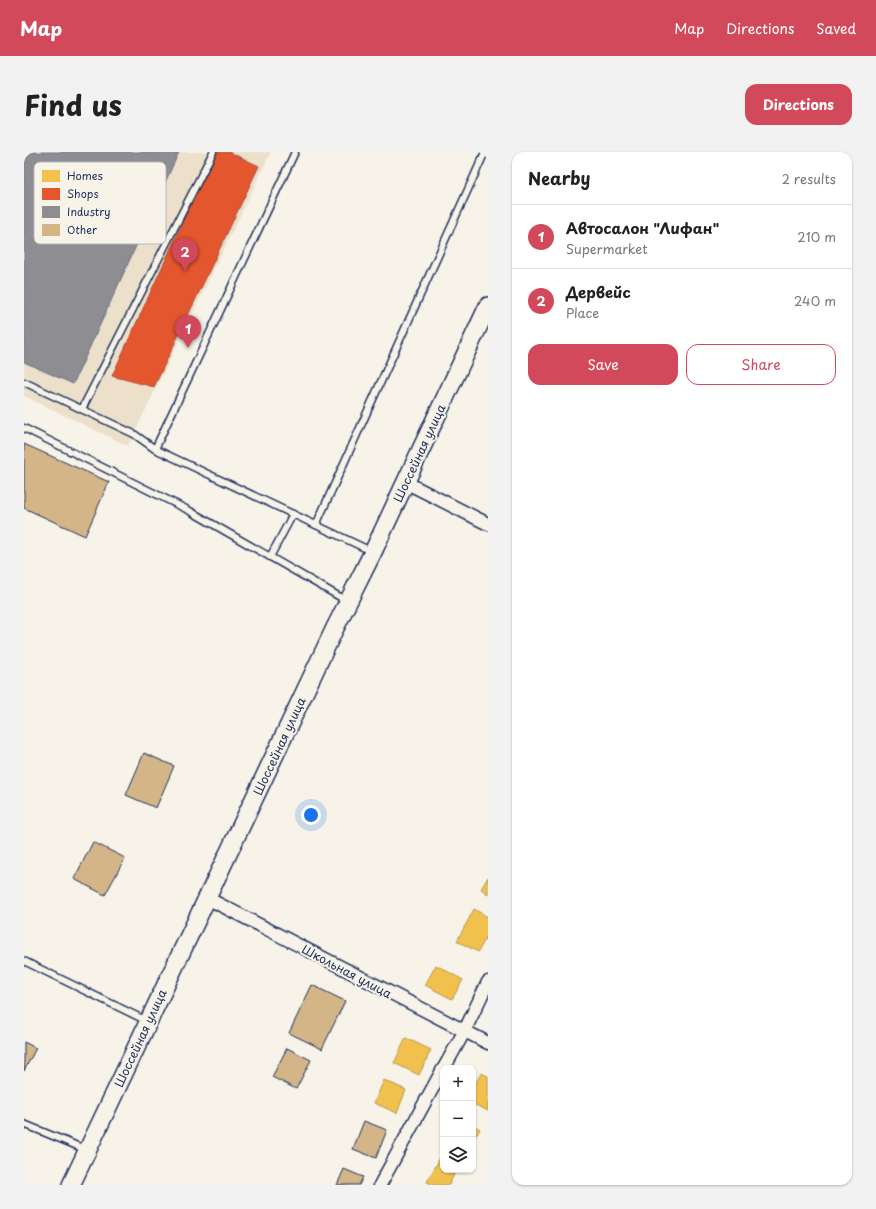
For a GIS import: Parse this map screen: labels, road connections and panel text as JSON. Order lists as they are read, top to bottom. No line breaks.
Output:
{"streets":{"main road":["Шоссейная улица"],"street":["Школьная улица"]},"crossings":[["Шоссейная улица","Школьная улица"]],"legend":["Homes","Shops","Industry","Other"],"page":{"header":"Map","nav":["Map","Directions","Saved"],"title":"Find us","buttons":["Directions",["Save","Share"]],"heading":["Nearby","2 results"],"list":[{"mark":"1","name":"Автосалон \"Лифан\"","note":"Supermarket","value":"210 m"},{"mark":"2","name":"Дервейс","note":"Place","value":"240 m"}],"pins":["2","1"],"map_buttons":["+","−"]}}
